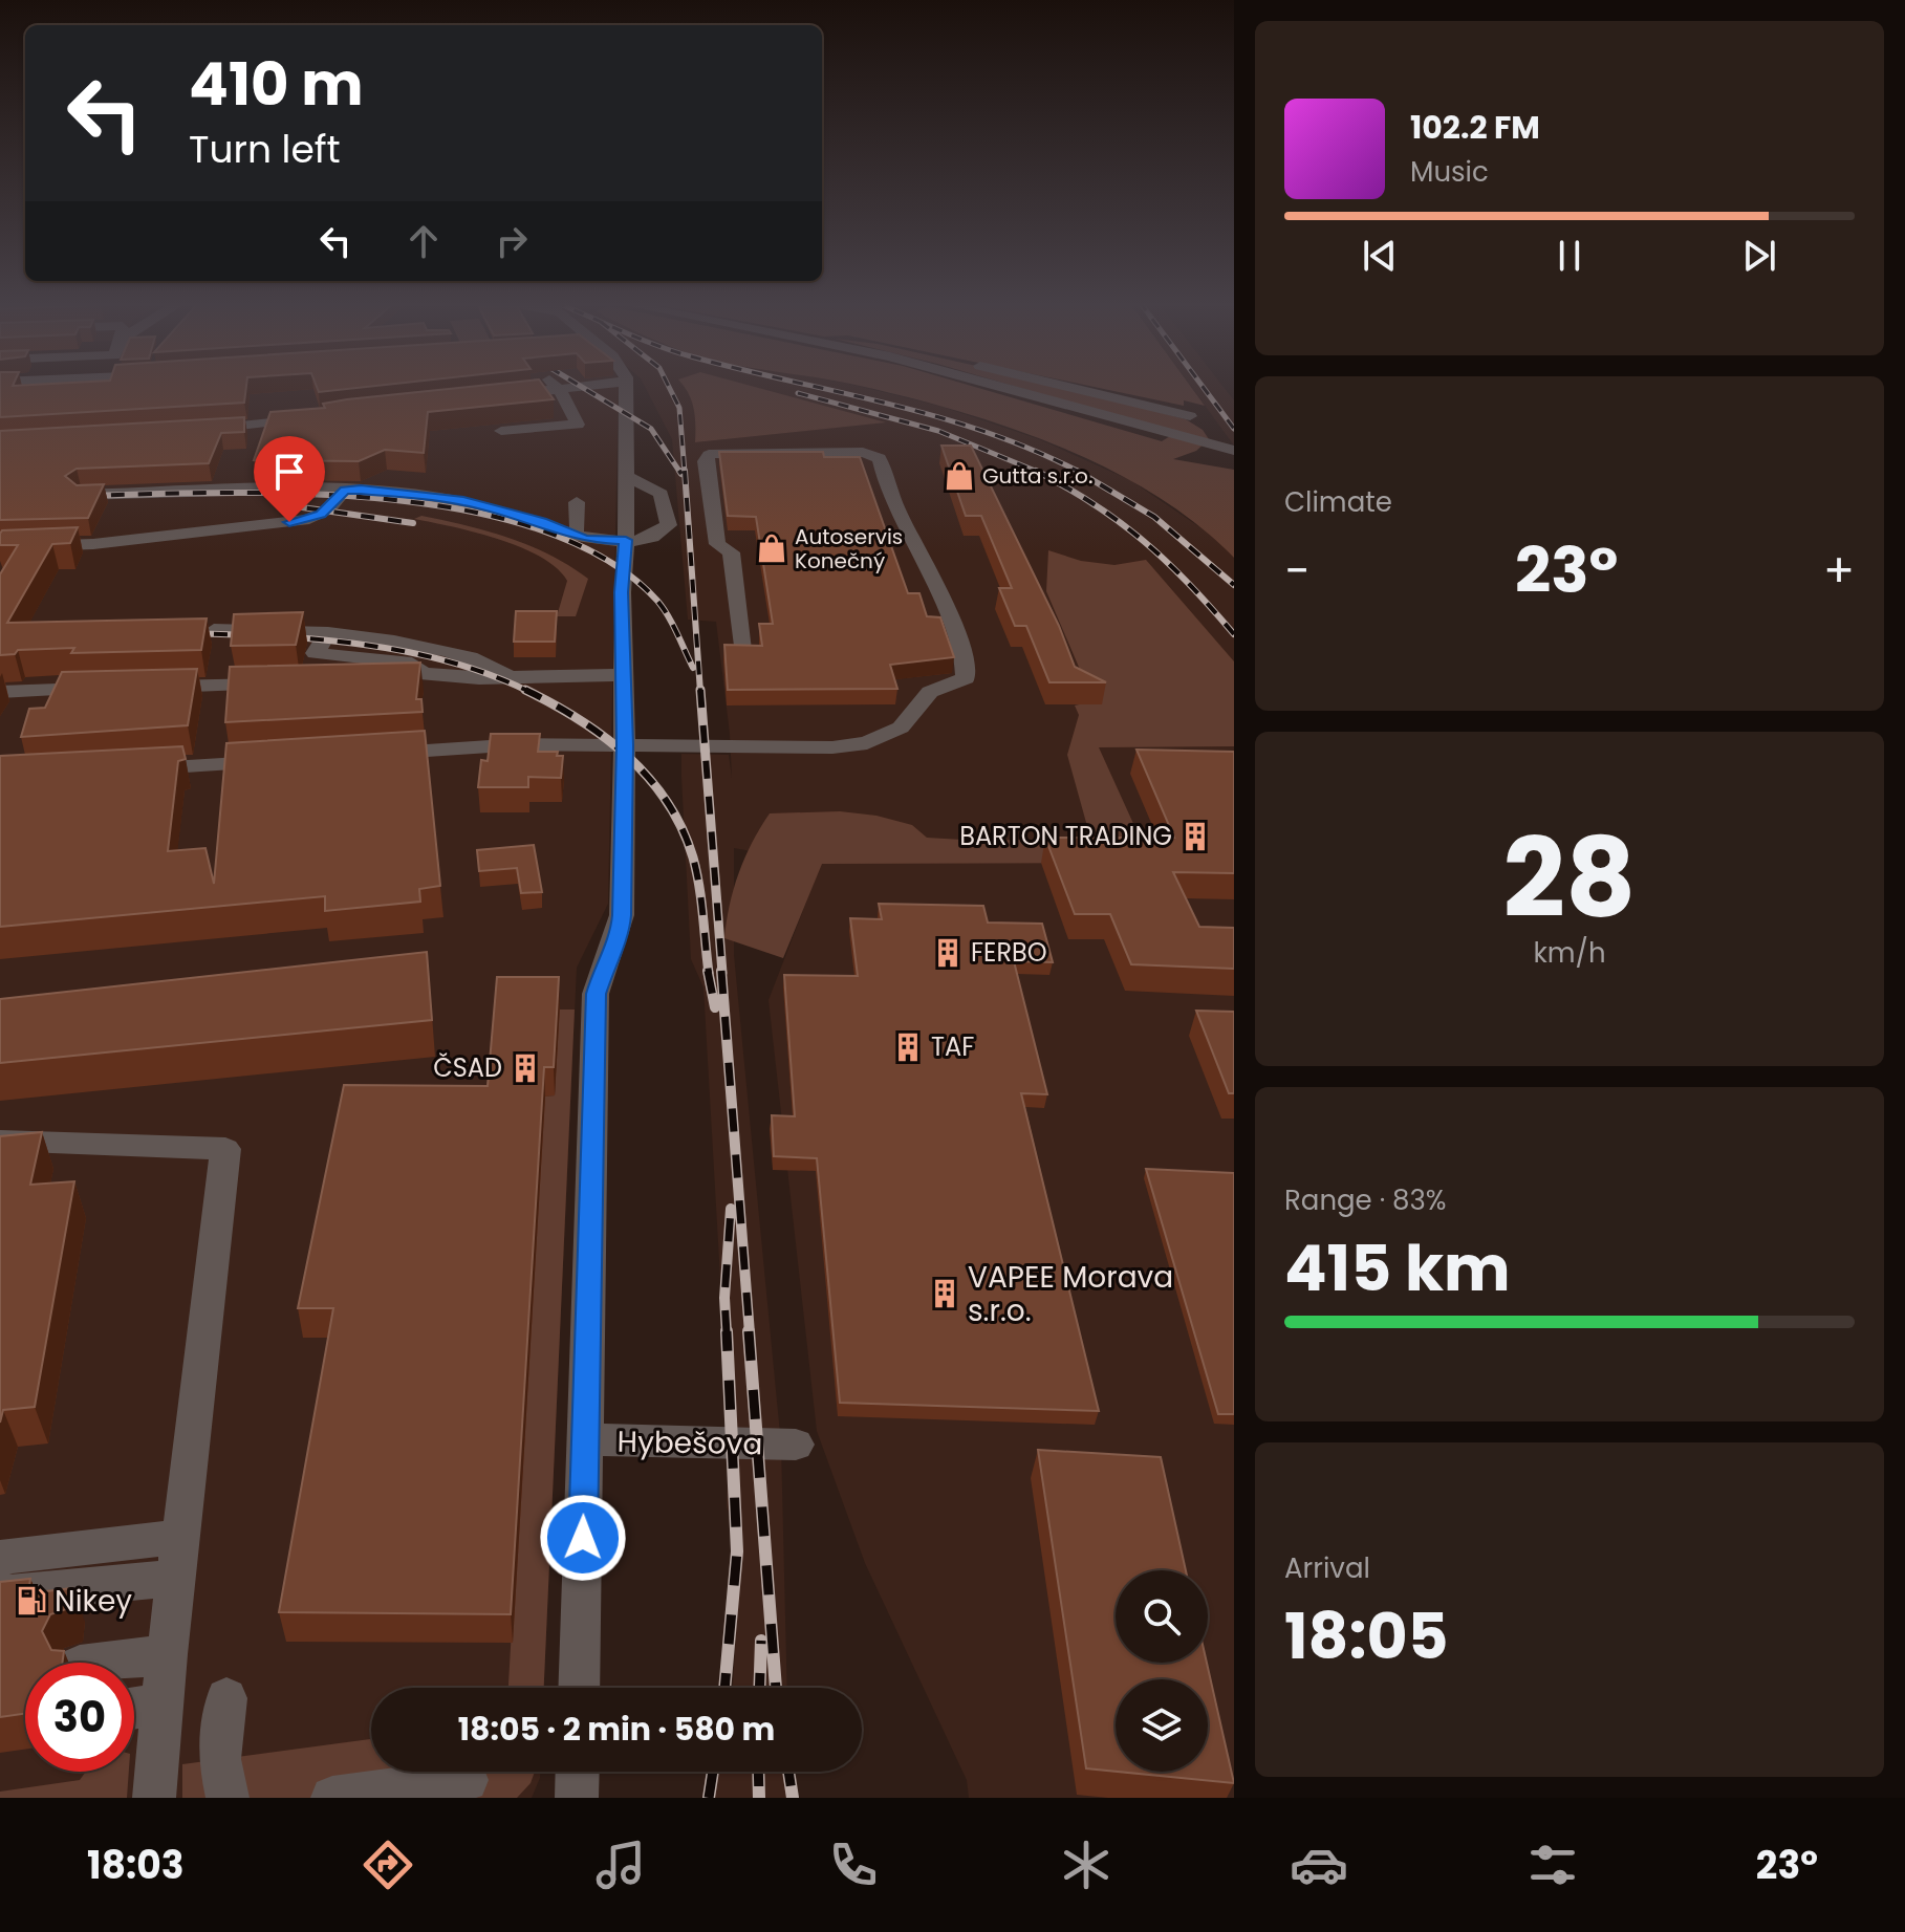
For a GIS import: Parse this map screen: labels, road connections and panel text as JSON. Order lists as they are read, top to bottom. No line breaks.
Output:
{"streets":{"street":["Hybešova"]},"places":{"shop":["Gutta s.r.o.","Autoservis Konečný"],"building":["BARTON TRADING","FERBO","TAF","ČSAD","VAPEE Morava s.r.o."],"fuel station":["Nikey"]},"page":{"turn":["410 m","Turn left"],"song":["102.2 FM","Music"],"tile":["Climate",["28","km/h"],["Range · 83%","415 km"],["Arrival","18:05"]],"heat":["−","23°","+"],"limit":"30","trip":"18:05 · 2 min · 580 m","tabs":["18:03","23°"]}}
